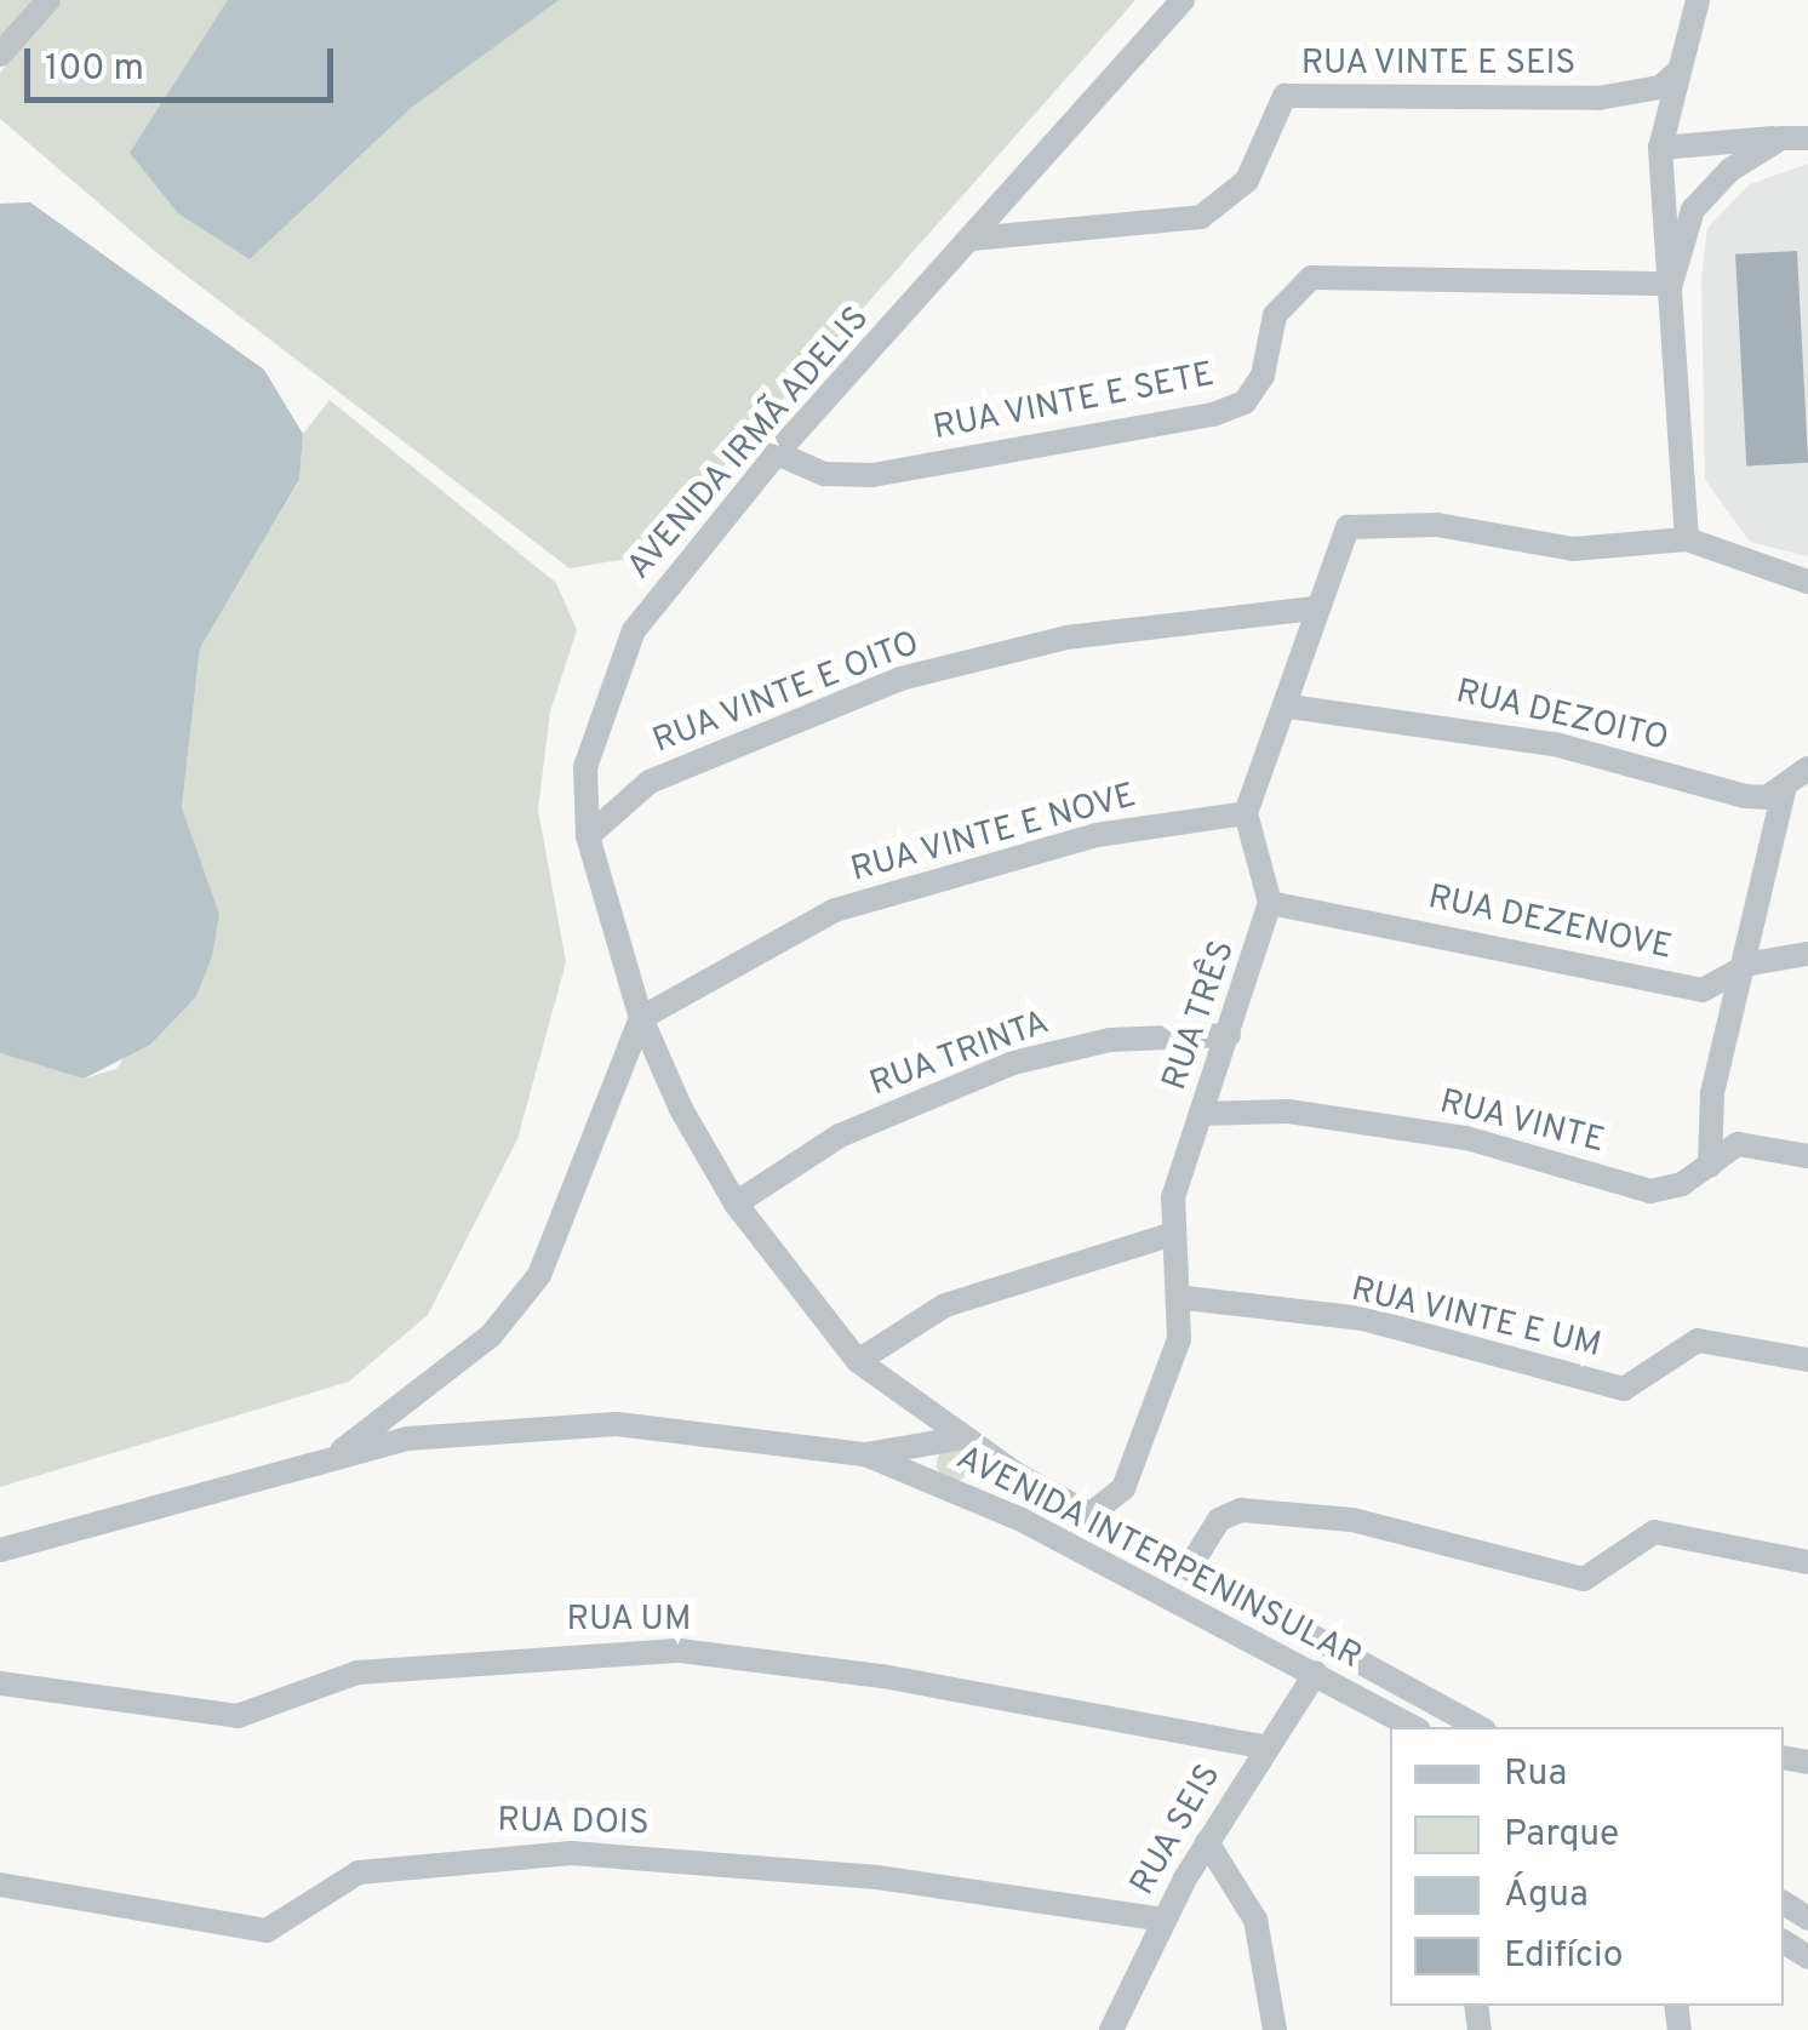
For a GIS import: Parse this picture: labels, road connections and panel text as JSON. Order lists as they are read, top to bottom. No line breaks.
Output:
{"streets":{"street":["RUA VINTE E SEIS","RUA VINTE E SETE","AVENIDA IRMÃ ADELIS","RUA VINTE E OITO","RUA DEZOITO","RUA VINTE E NOVE","RUA DEZENOVE","RUA TRÊS","RUA TRINTA","RUA VINTE","RUA VINTE E UM","AVENIDA INTERPENINSULAR","RUA UM","RUA DOIS","RUA SEIS"]},"crossings":[["RUA VINTE E SEIS","AVENIDA IRMÃ ADELIS"],["RUA VINTE E SETE","AVENIDA IRMÃ ADELIS"],["AVENIDA IRMÃ ADELIS","RUA VINTE E OITO"],["AVENIDA IRMÃ ADELIS","RUA VINTE E NOVE"],["AVENIDA IRMÃ ADELIS","RUA TRINTA"],["AVENIDA IRMÃ ADELIS","AVENIDA INTERPENINSULAR"],["RUA DEZENOVE","RUA TRÊS"],["RUA TRÊS","RUA TRINTA"],["RUA TRÊS","RUA VINTE"],["RUA TRÊS","RUA VINTE E UM"],["AVENIDA INTERPENINSULAR","RUA SEIS"],["RUA UM","RUA SEIS"],["RUA DOIS","RUA SEIS"]],"legend":["Rua","Parque","Água","Edifício"],"scale_bar":"100 m"}
